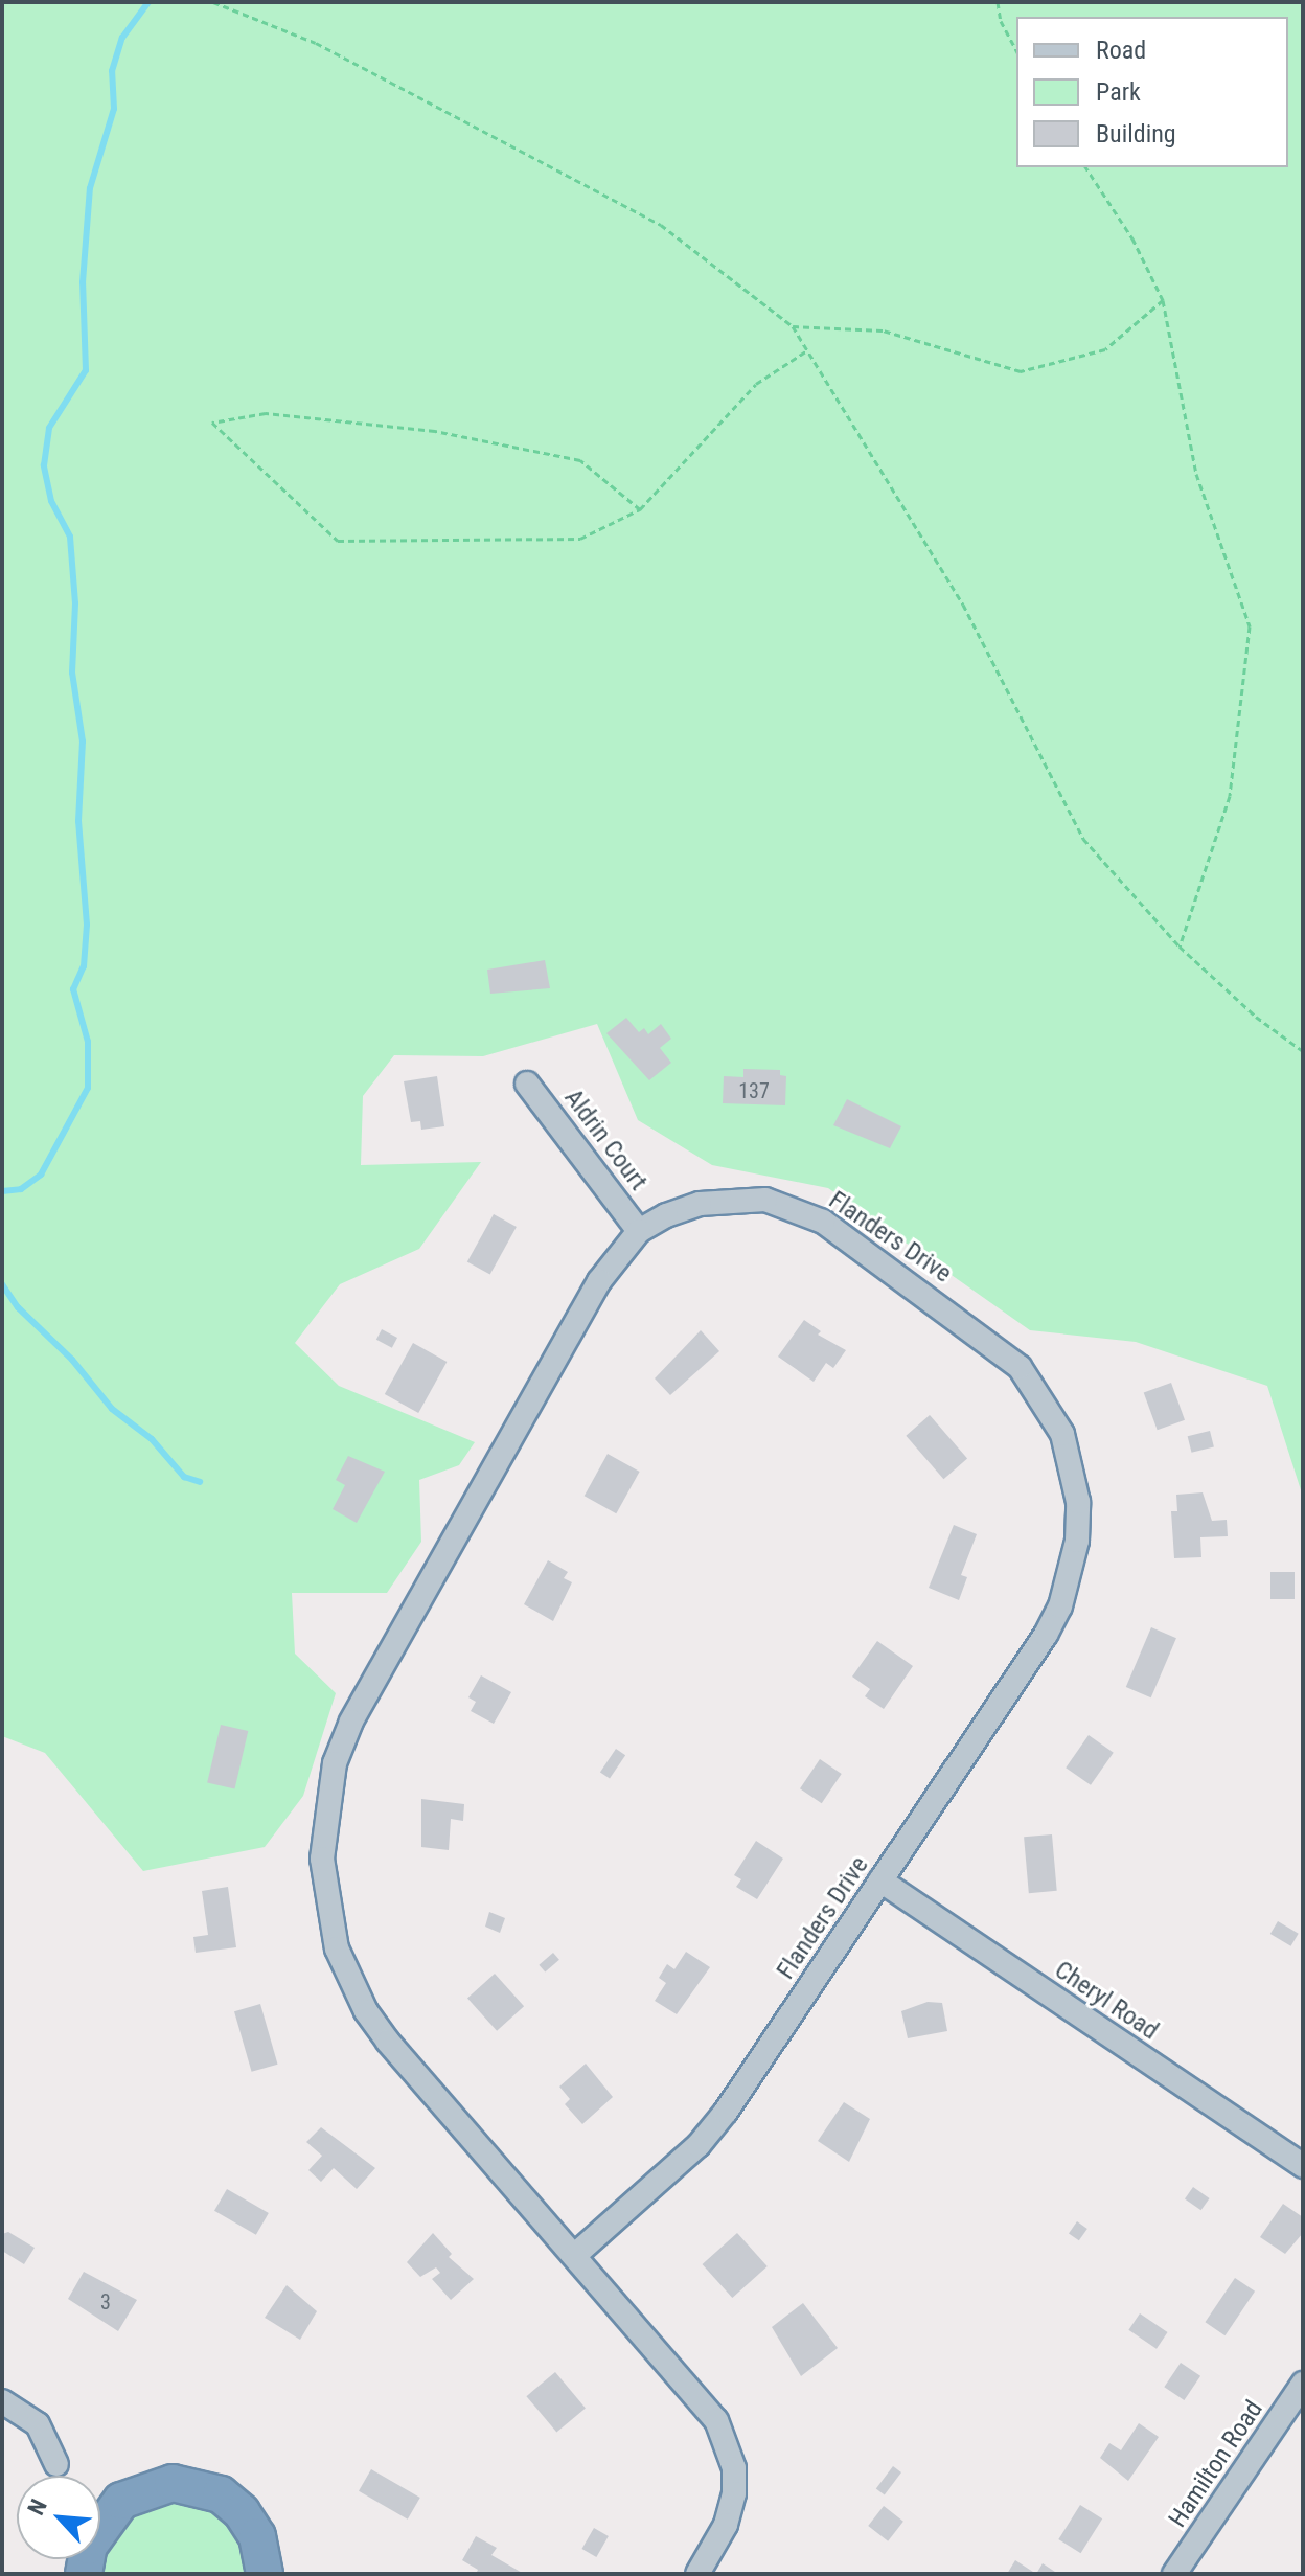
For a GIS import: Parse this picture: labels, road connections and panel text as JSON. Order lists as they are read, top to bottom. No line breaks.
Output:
{"streets":{"street":["Aldrin Court","Flanders Drive","Cheryl Road","Hamilton Road"]},"crossings":[["Aldrin Court","Flanders Drive"],["Flanders Drive","Cheryl Road"]],"house_numbers":["137","3"],"legend":["Road","Park","Building"],"north":"top left"}
